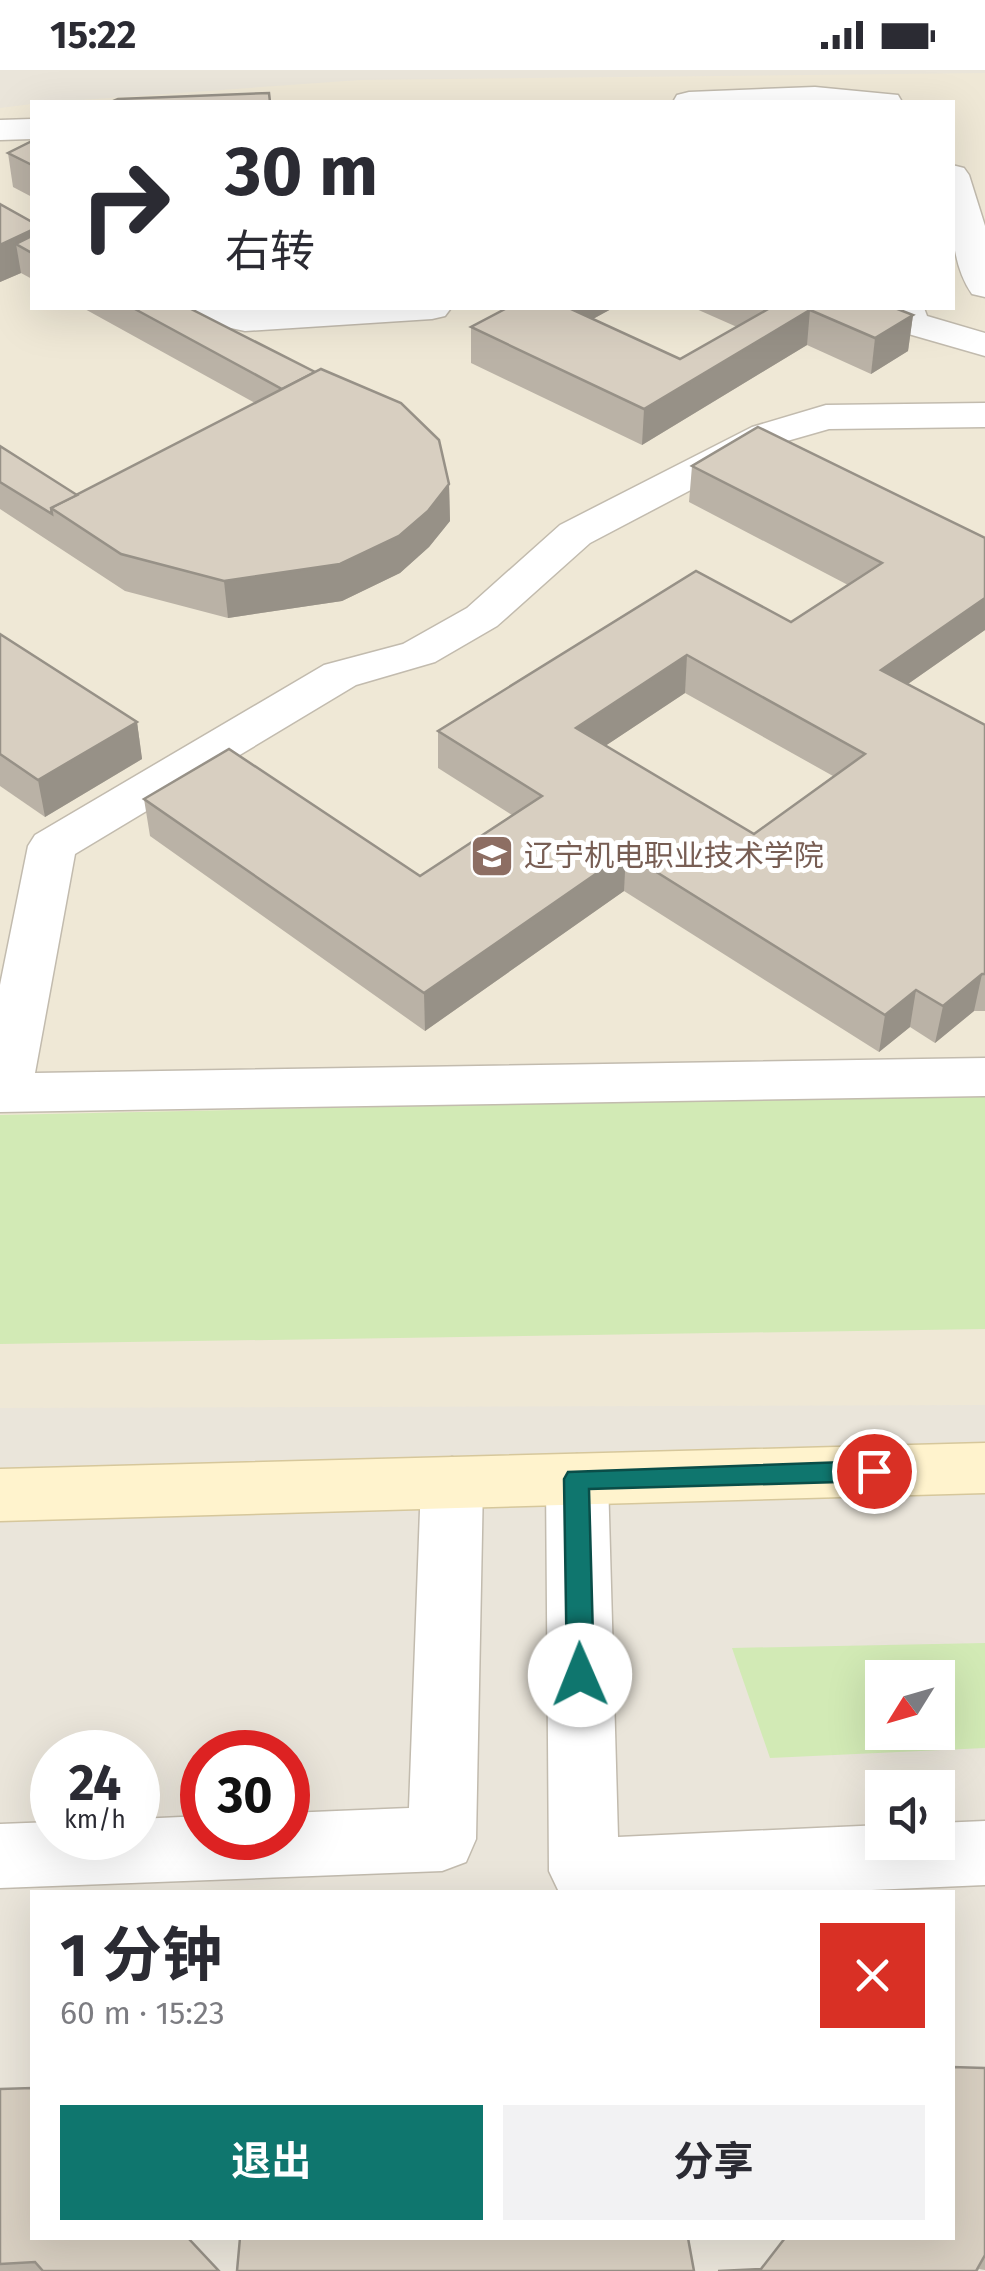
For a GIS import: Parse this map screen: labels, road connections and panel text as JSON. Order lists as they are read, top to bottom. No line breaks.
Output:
{"places":{"school or university":["辽宁机电职业技术学院"]},"north":"bottom left","page":{"status":"15:22","turn":["30 m","右转"],"speed":"24 km/h","limit":"30","heading":["1 分钟","60 m · 15:23"],"buttons":["退出","分享"]}}
